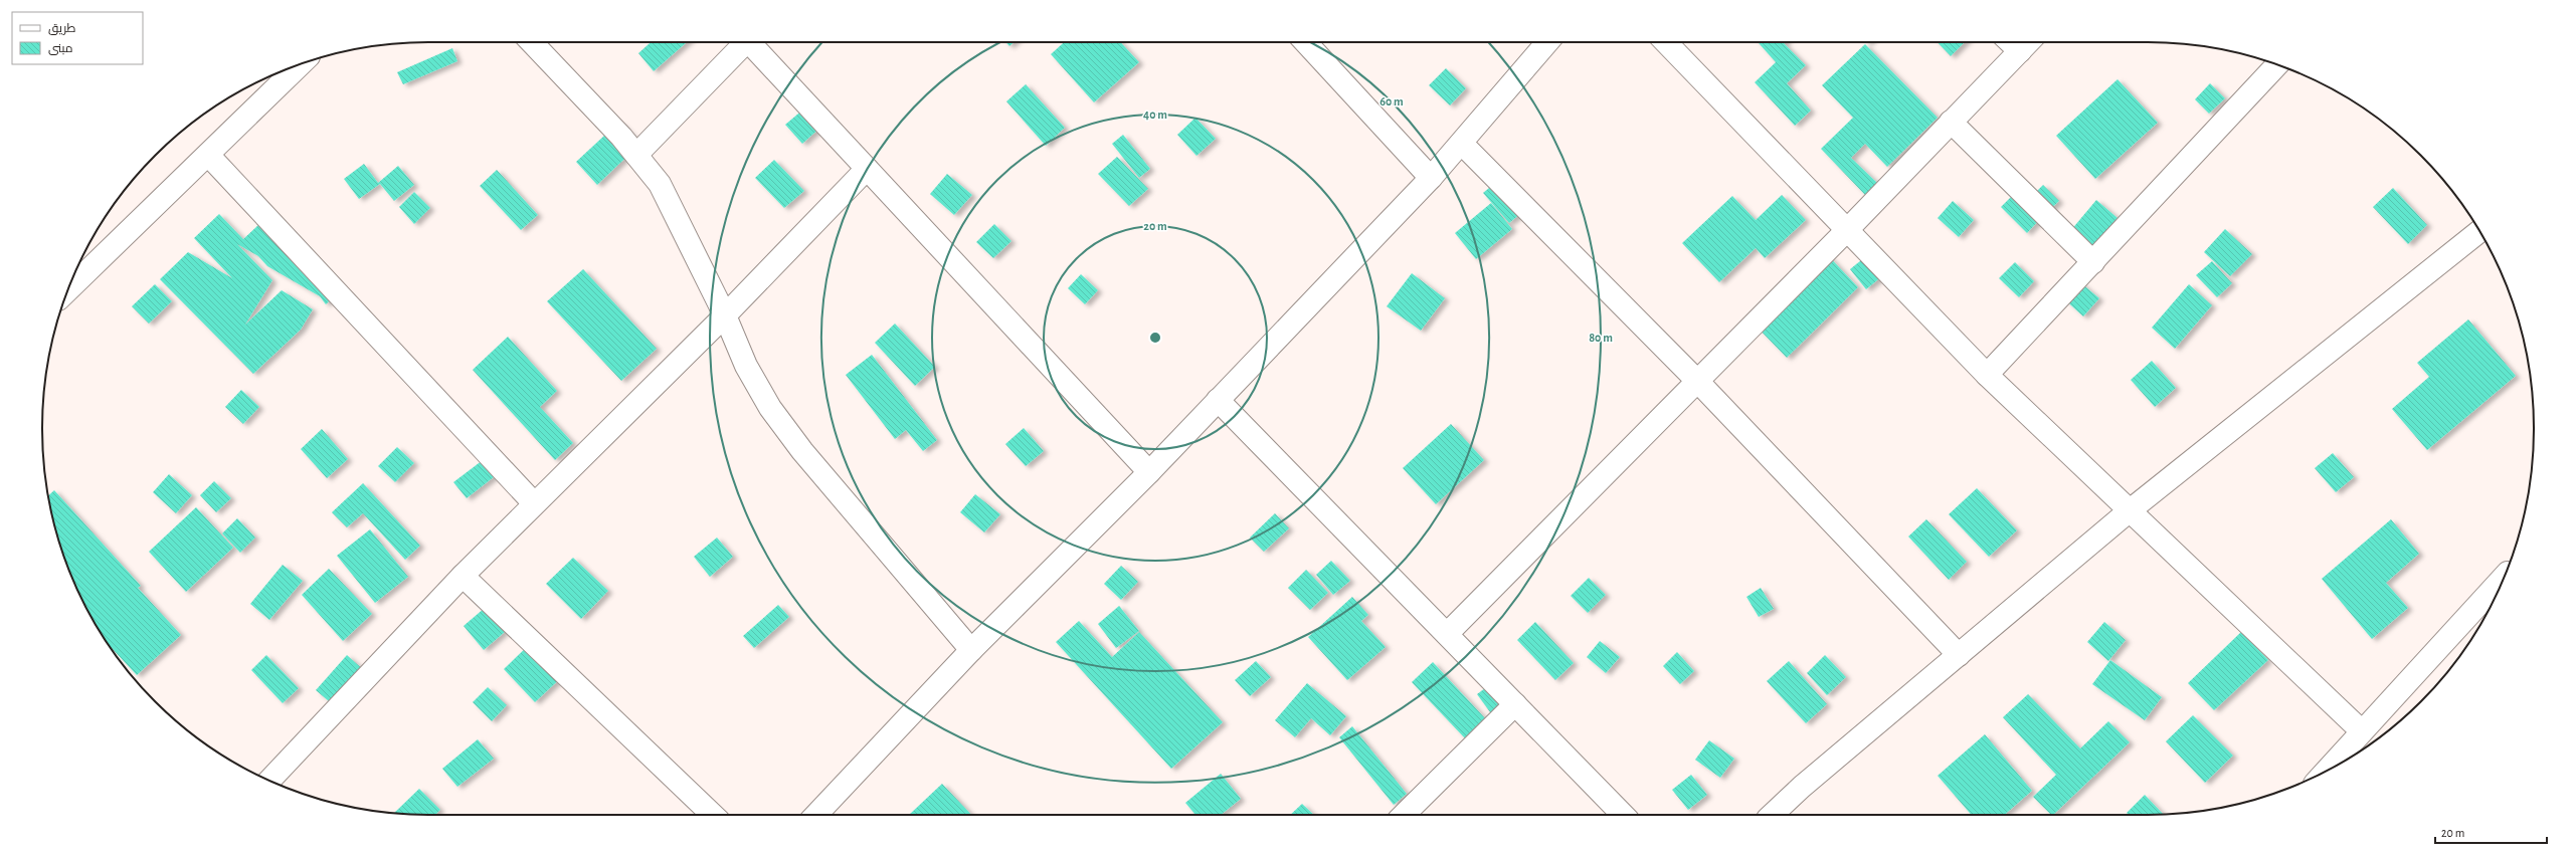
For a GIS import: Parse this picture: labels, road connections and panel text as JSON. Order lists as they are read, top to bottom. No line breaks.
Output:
{"legend":["طريق","مبنى"],"scale_bar":"20 m","rings":["60 m","40 m","20 m","80 m"]}
